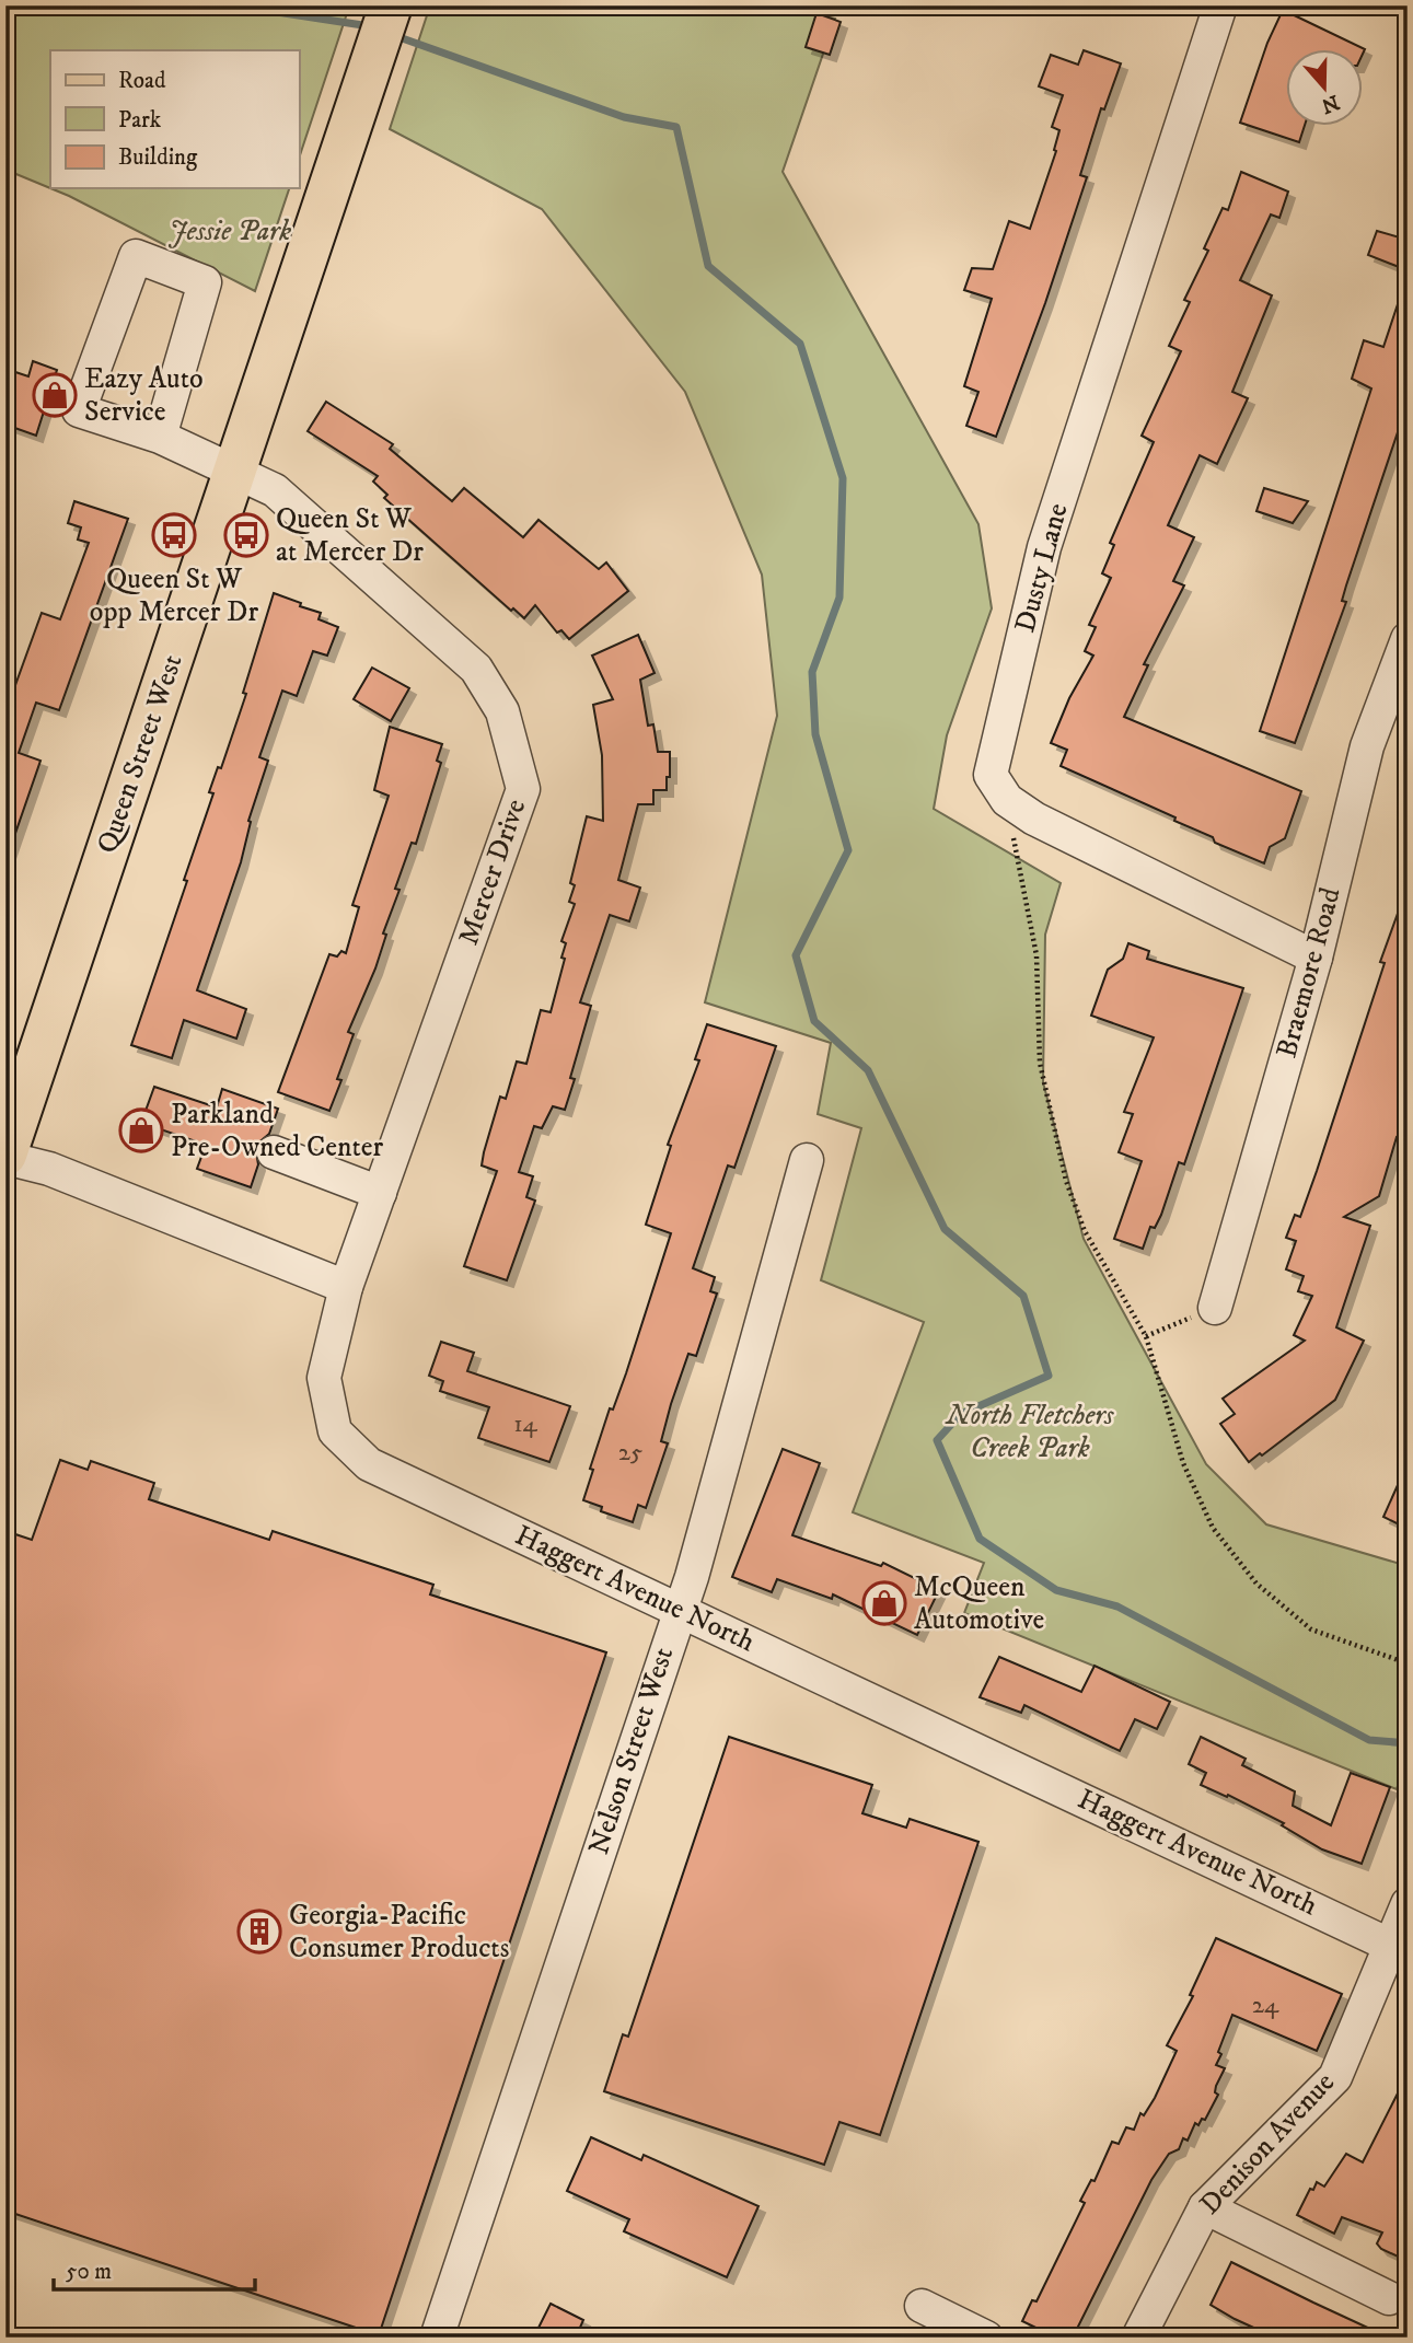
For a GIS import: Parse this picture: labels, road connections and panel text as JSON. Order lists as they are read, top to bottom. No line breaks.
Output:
{"streets":{"main road":["Queen Street West"],"street":["Dusty Lane","Mercer Drive","Braemore Road","Haggert Avenue North","Nelson Street West","Denison Avenue"]},"crossings":[["Queen Street West","Mercer Drive"],["Mercer Drive","Haggert Avenue North"],["Haggert Avenue North","Nelson Street West"],["Haggert Avenue North","Denison Avenue"]],"parks":["Jessie Park","North Fletchers Creek Park"],"places":{"shop":["Eazy Auto Service","Parkland Pre-Owned Center","McQueen Automotive"],"bus stop":["Queen St W opp Mercer Dr","Queen St W at Mercer Dr"],"building":["Georgia-Pacific Consumer Products"]},"house_numbers":["14","25","24"],"legend":["Road","Park","Building"],"scale_bar":"50 m","north":"bottom"}
